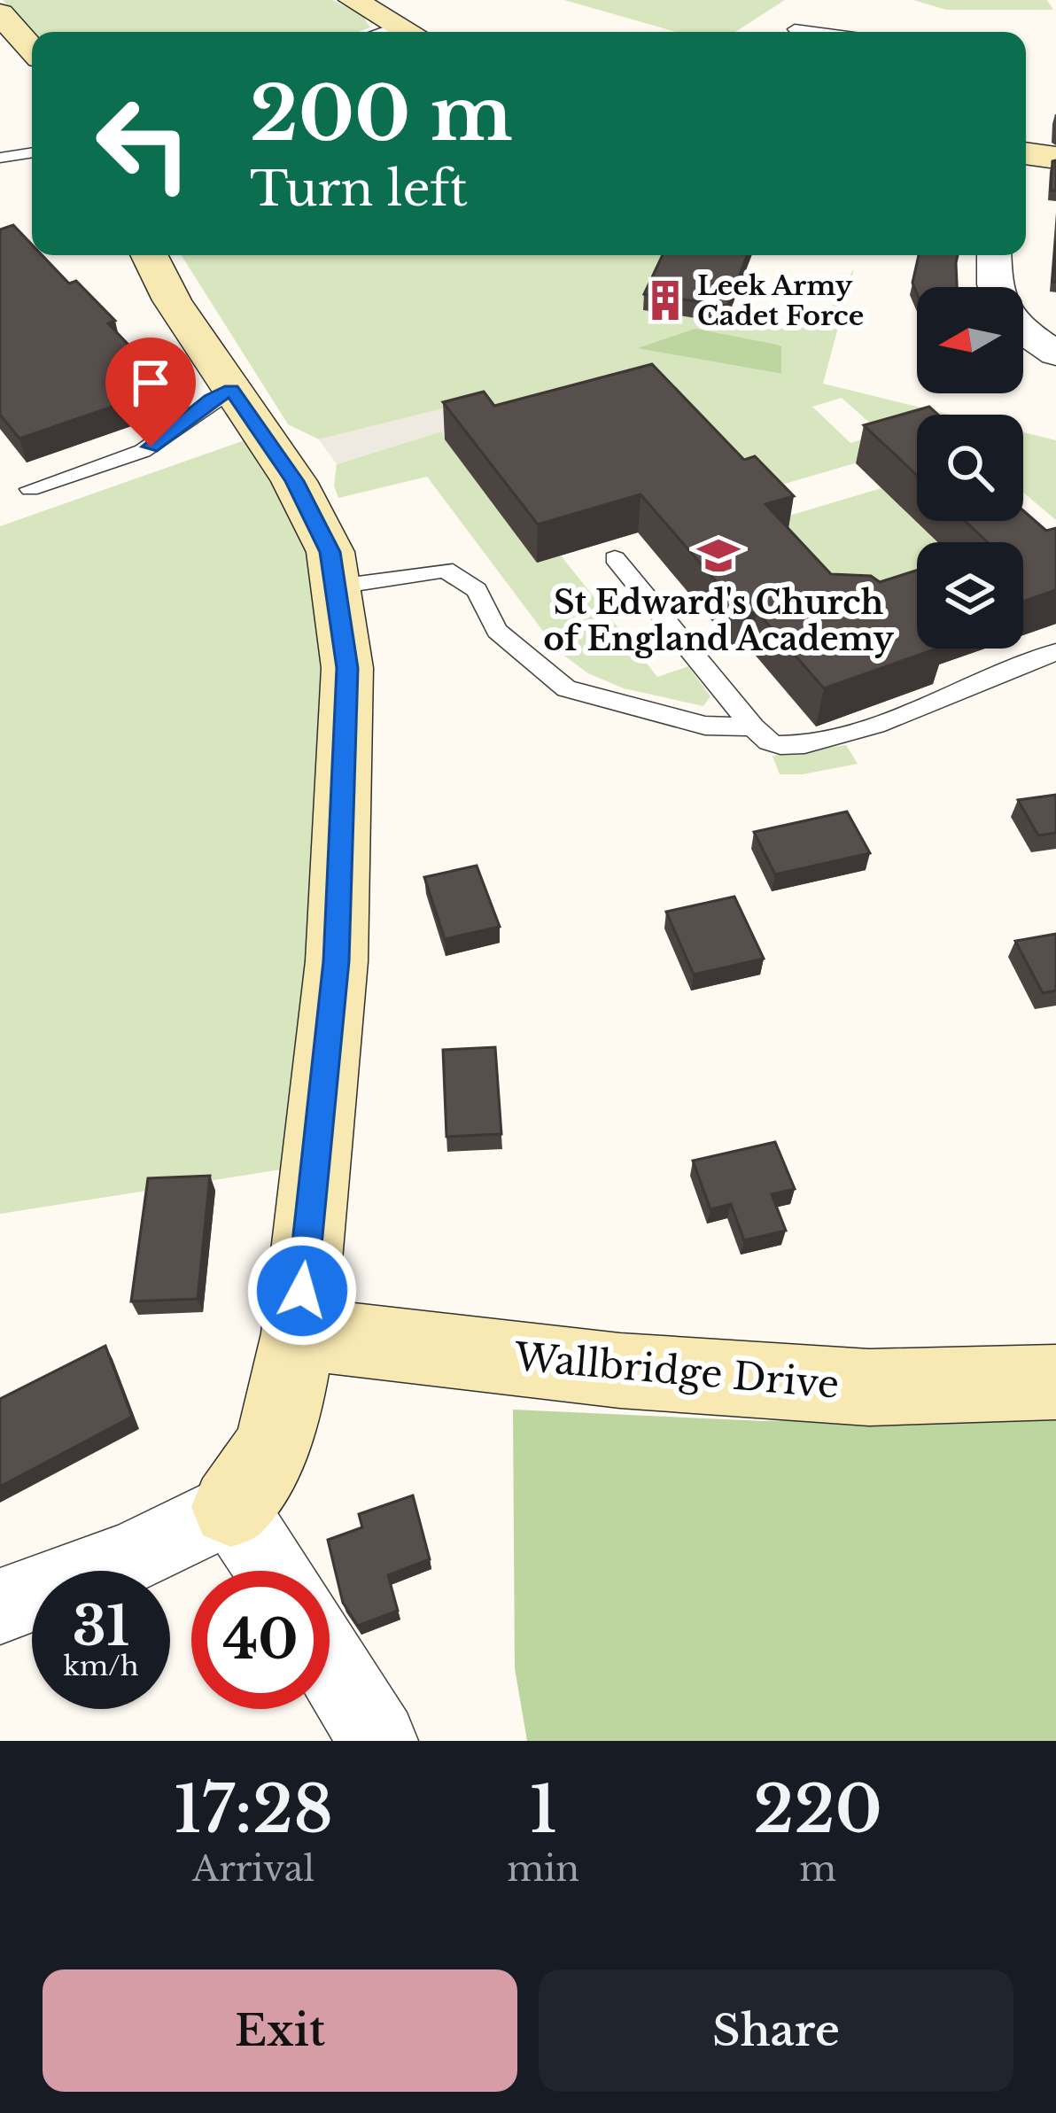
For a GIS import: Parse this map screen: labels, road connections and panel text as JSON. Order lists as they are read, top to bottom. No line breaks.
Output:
{"streets":{"street":["Wallbridge Drive"]},"places":{"building":["Leek Army Cadet Force"],"school or university":["St Edward's Church of England Academy"]},"north":"left","page":{"turn":["200 m","Turn left"],"speed":"31 km/h","limit":"40","eta":["17:28","Arrival","1","min","220","m"],"buttons":["Exit","Share"]}}
